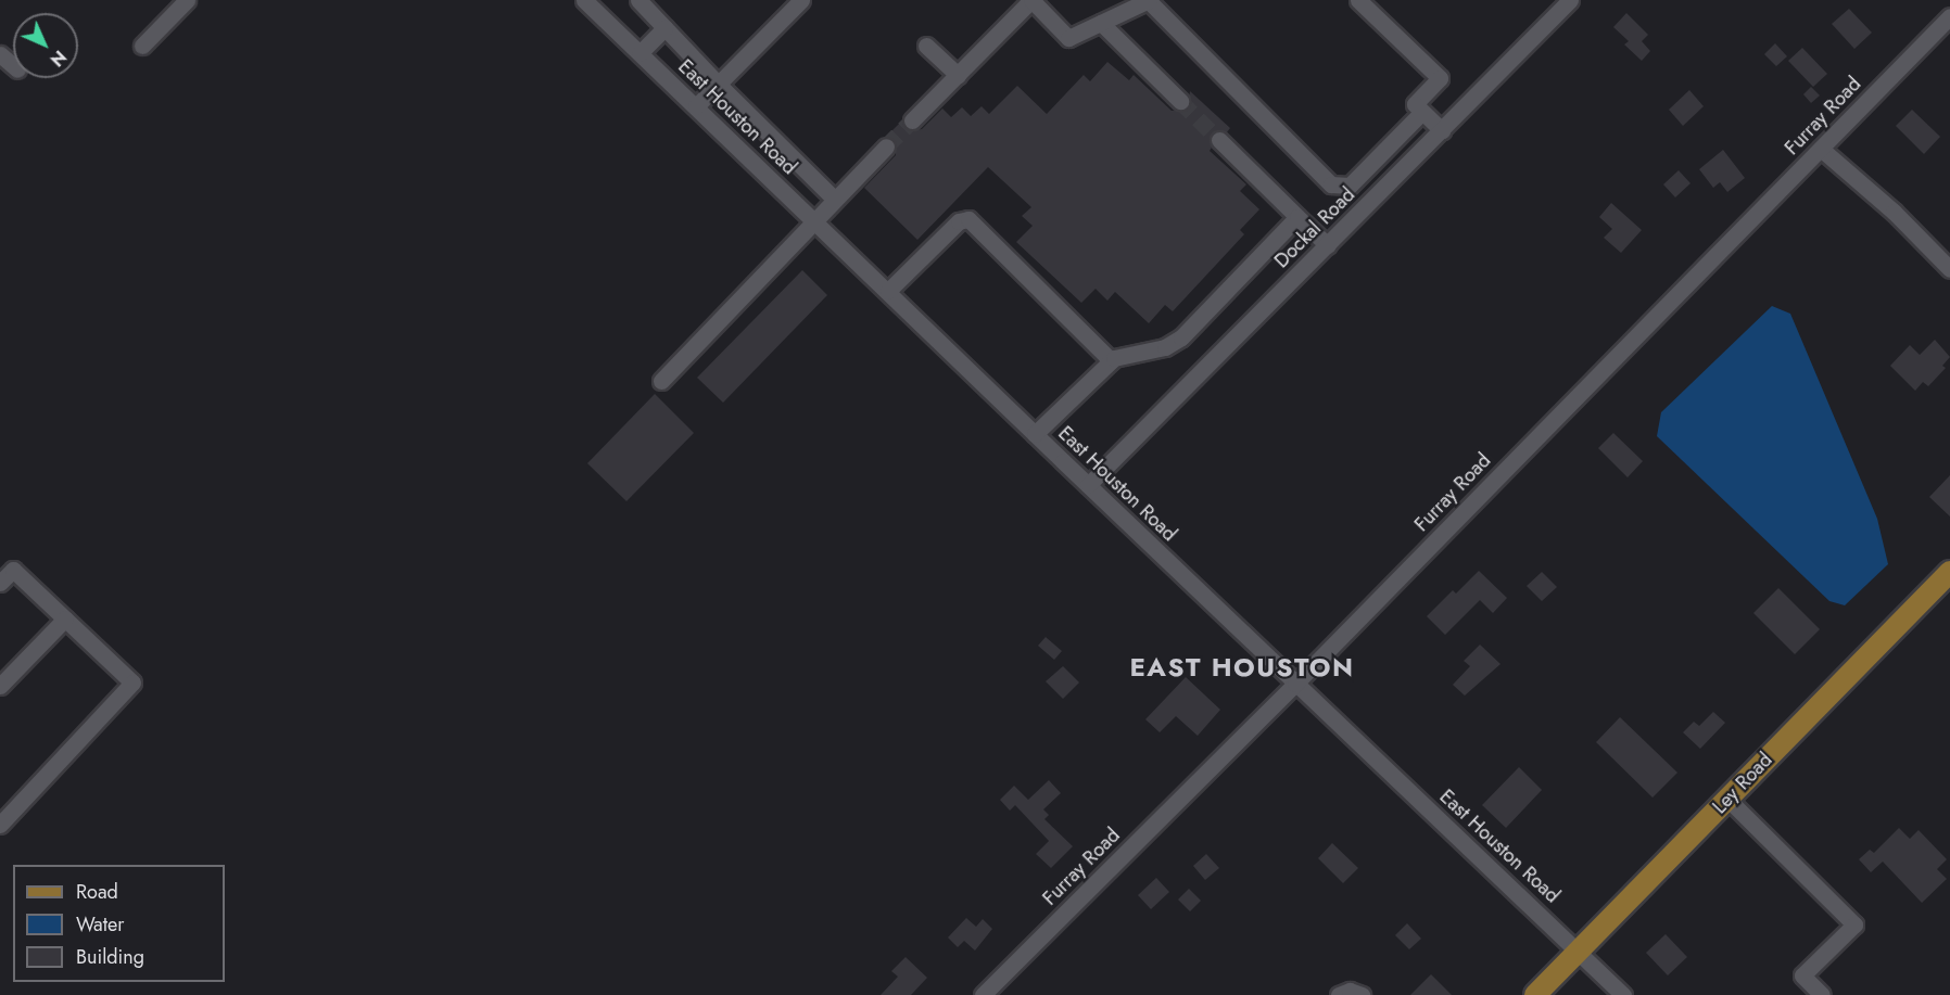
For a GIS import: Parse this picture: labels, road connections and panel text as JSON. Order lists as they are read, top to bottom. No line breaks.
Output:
{"streets":{"main road":["Ley Road"],"street":["Furray Road","East Houston Road","Dockal Road"]},"crossings":[["Furray Road","East Houston Road"],["East Houston Road","Dockal Road"],["East Houston Road","Ley Road"]],"districts":["EAST HOUSTON"],"legend":["Road","Water","Building"],"north":"bottom right"}
